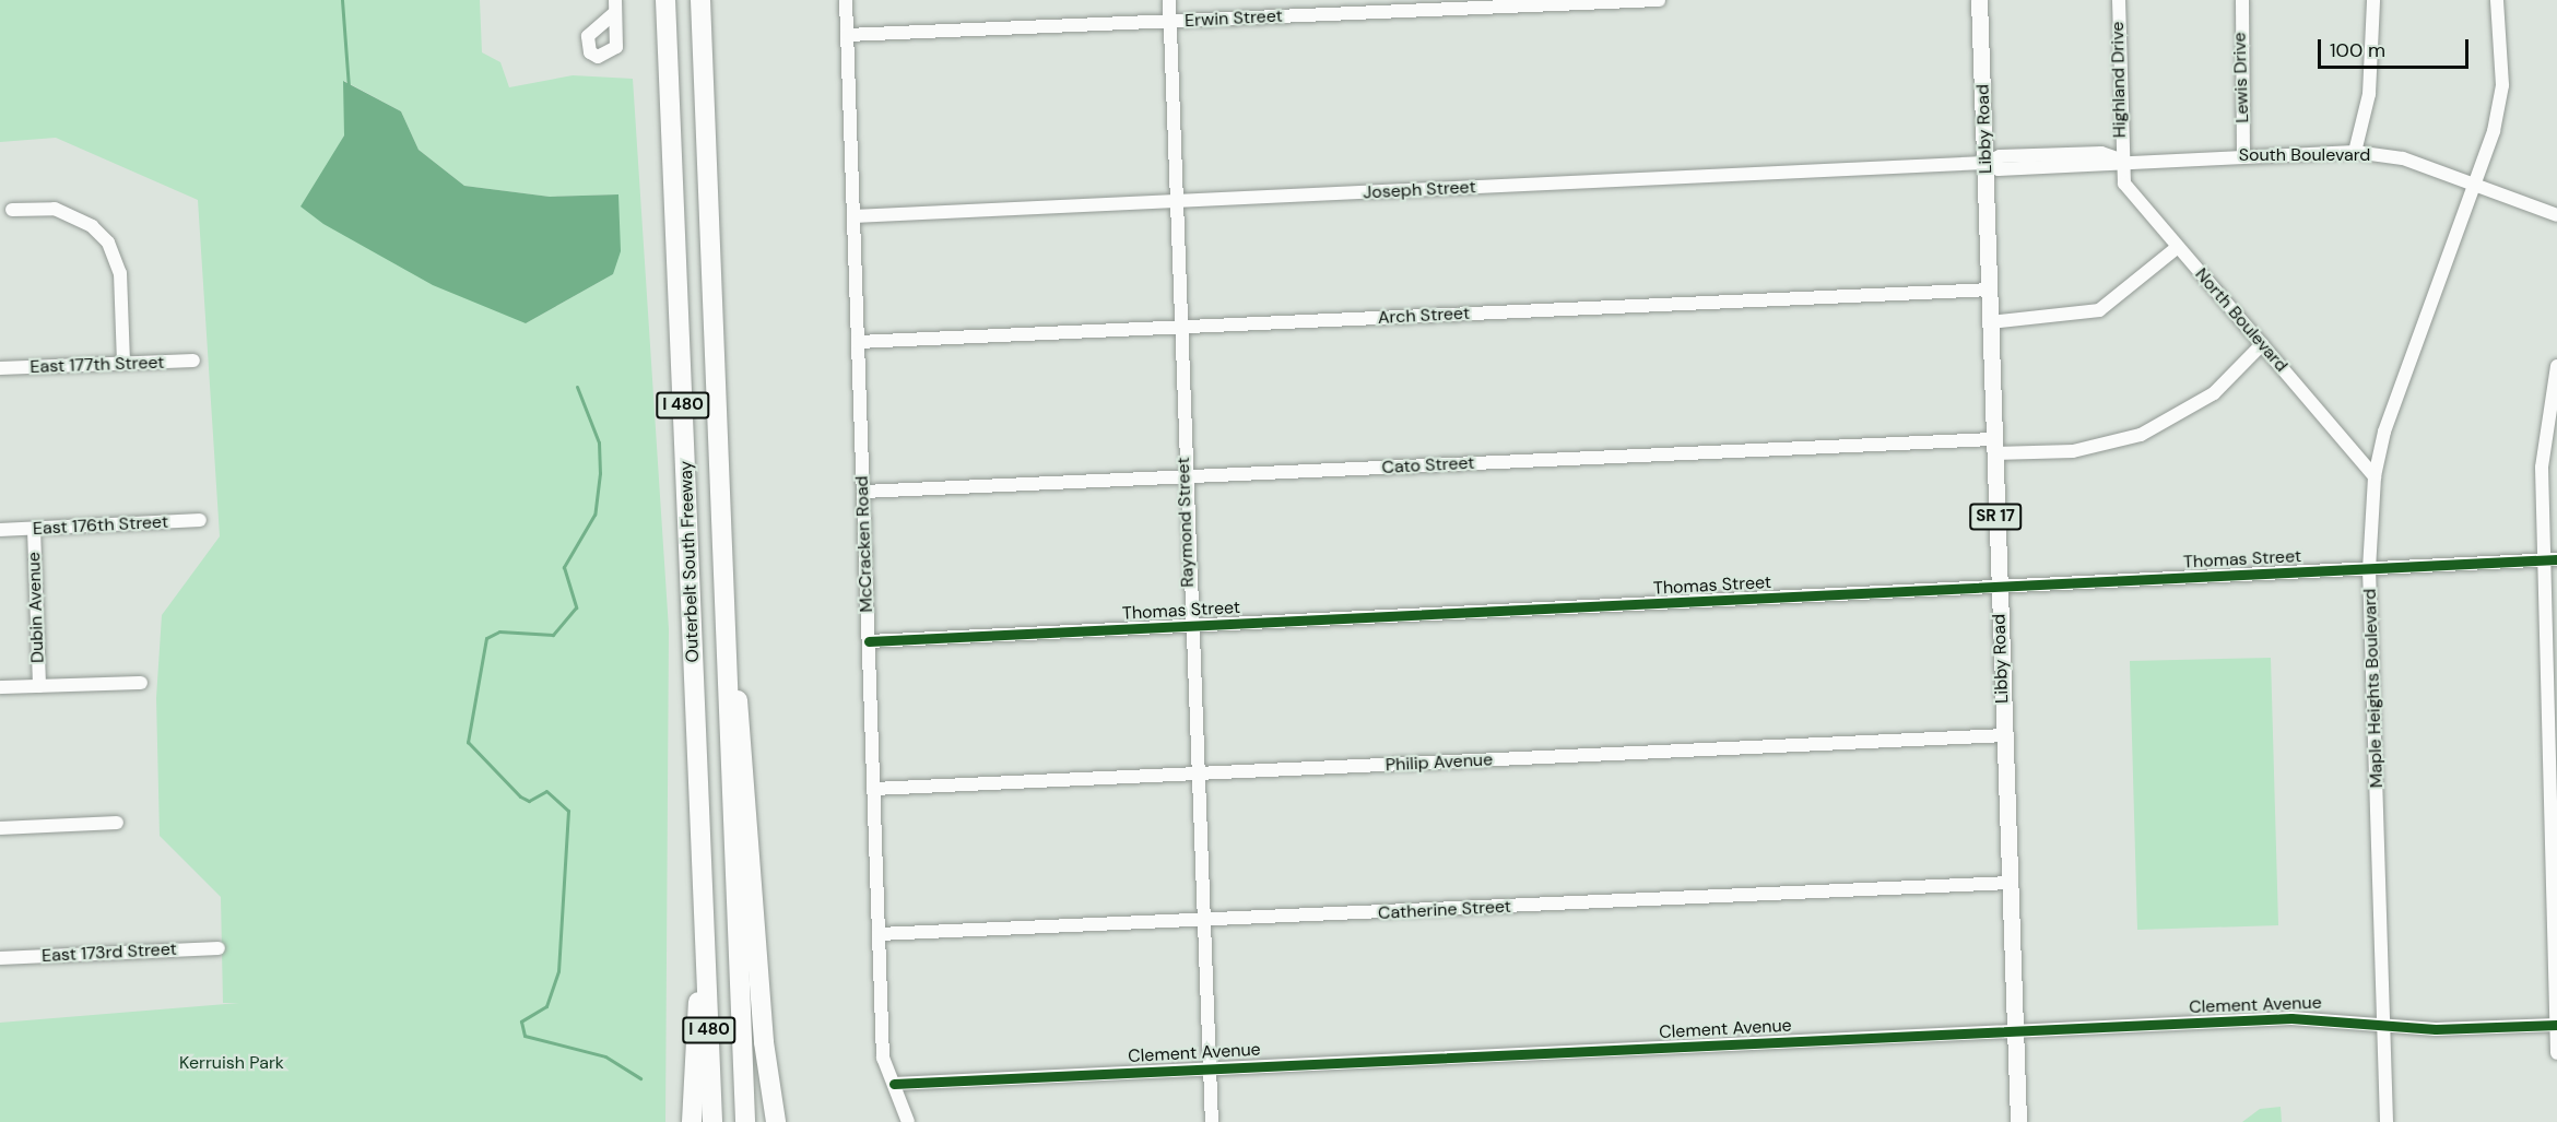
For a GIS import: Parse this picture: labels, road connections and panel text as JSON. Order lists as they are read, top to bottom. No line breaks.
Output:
{"streets":{"highway":["I 480","Outerbelt South Freeway"],"main road":["Libby Road","SR 17"],"street":["Erwin Street","Lewis Drive","Highland Drive","South Boulevard","Joseph Street","Arch Street","North Boulevard","East 177th Street","Cato Street","Raymond Street","East 176th Street","McCracken Road","Thomas Street","Dubin Avenue","Maple Heights Boulevard","Philip Avenue","Catherine Street","East 173rd Street","Clement Avenue"]},"crossings":[["Erwin Street","Raymond Street"],["Erwin Street","McCracken Road"],["Lewis Drive","South Boulevard"],["Highland Drive","South Boulevard"],["Highland Drive","North Boulevard"],["Libby Road","South Boulevard"],["Libby Road","Joseph Street"],["Libby Road","Arch Street"],["Libby Road","Cato Street"],["Libby Road","Thomas Street"],["Libby Road","Philip Avenue"],["Libby Road","Catherine Street"],["Libby Road","Clement Avenue"],["South Boulevard","Joseph Street"],["South Boulevard","North Boulevard"],["South Boulevard","Maple Heights Boulevard"],["Joseph Street","Raymond Street"],["Joseph Street","McCracken Road"],["Arch Street","Raymond Street"],["Arch Street","McCracken Road"],["North Boulevard","Cato Street"],["North Boulevard","Maple Heights Boulevard"],["Cato Street","Raymond Street"],["Cato Street","McCracken Road"],["Raymond Street","Thomas Street"],["Raymond Street","Philip Avenue"],["Raymond Street","Catherine Street"],["Raymond Street","Clement Avenue"],["East 176th Street","Dubin Avenue"],["McCracken Road","Thomas Street"],["McCracken Road","Philip Avenue"],["McCracken Road","Catherine Street"],["McCracken Road","Clement Avenue"],["Thomas Street","Maple Heights Boulevard"],["Maple Heights Boulevard","Clement Avenue"]],"parks":["Kerruish Park"],"scale_bar":"100 m"}
